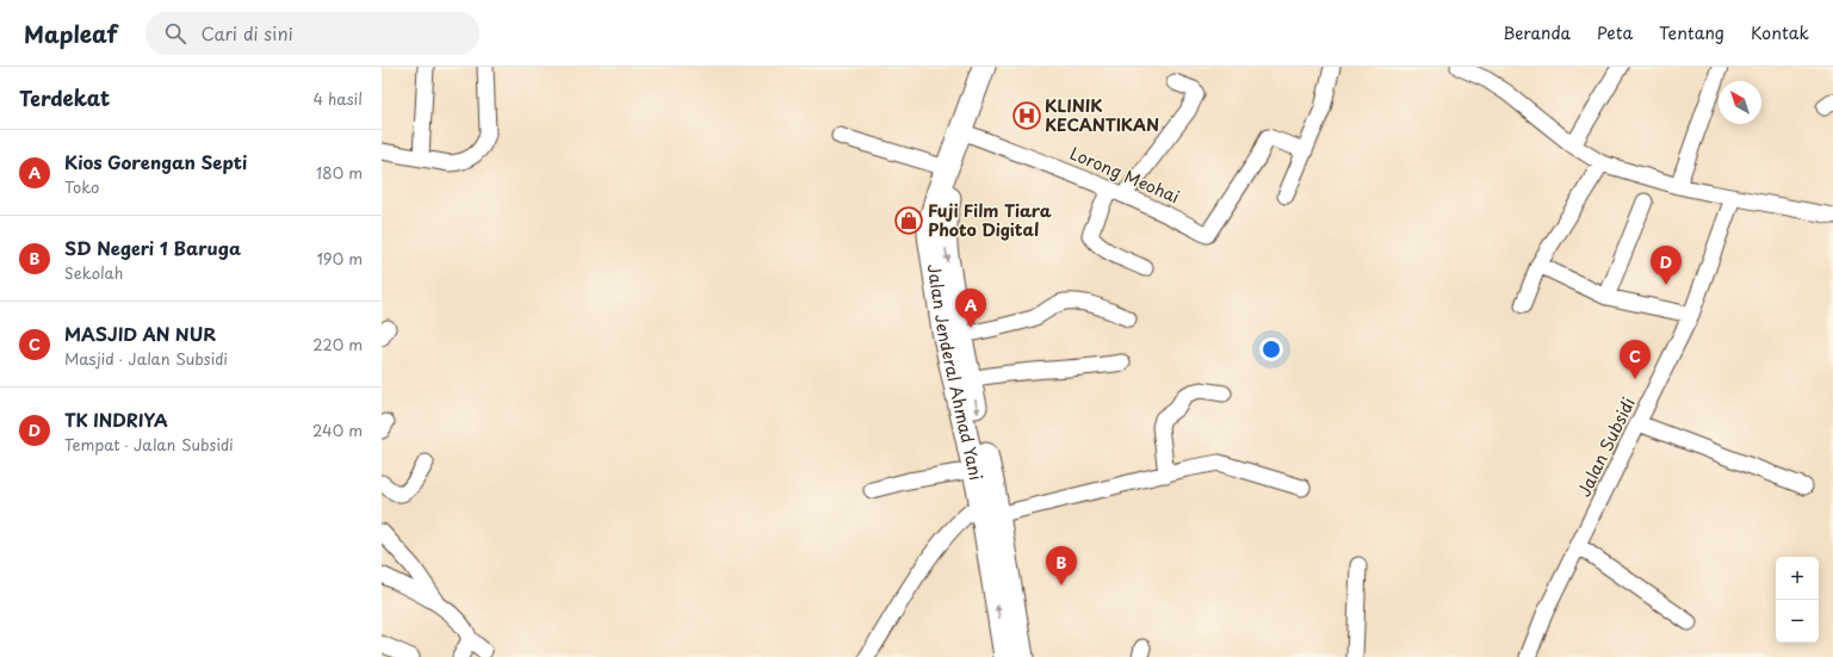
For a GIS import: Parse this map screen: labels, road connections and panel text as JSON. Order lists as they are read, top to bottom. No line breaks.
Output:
{"streets":{"highway":["Jalan Jenderal Ahmad Yani"],"street":["Lorong Meohai","Jalan Subsidi"]},"crossings":[["Lorong Meohai","Jalan Jenderal Ahmad Yani"]],"places":{"hospital":["KLINIK KECANTIKAN"],"shop":["Fuji Film Tiara Photo Digital"]},"north":"top left","page":{"header":"Mapleaf","search":"Cari di sini","nav":["Beranda","Peta","Tentang","Kontak"],"heading":["Terdekat","4 hasil"],"list":[{"mark":"A","name":"Kios Gorengan Septi","note":"Toko","value":"180 m"},{"mark":"B","name":"SD Negeri 1 Baruga","note":"Sekolah","value":"190 m"},{"mark":"C","name":"MASJID AN NUR","note":"Masjid · Jalan Subsidi","value":"220 m"},{"mark":"D","name":"TK INDRIYA","note":"Tempat · Jalan Subsidi","value":"240 m"}],"pins":["D","A","C","B"],"map_buttons":["+","−"]}}
